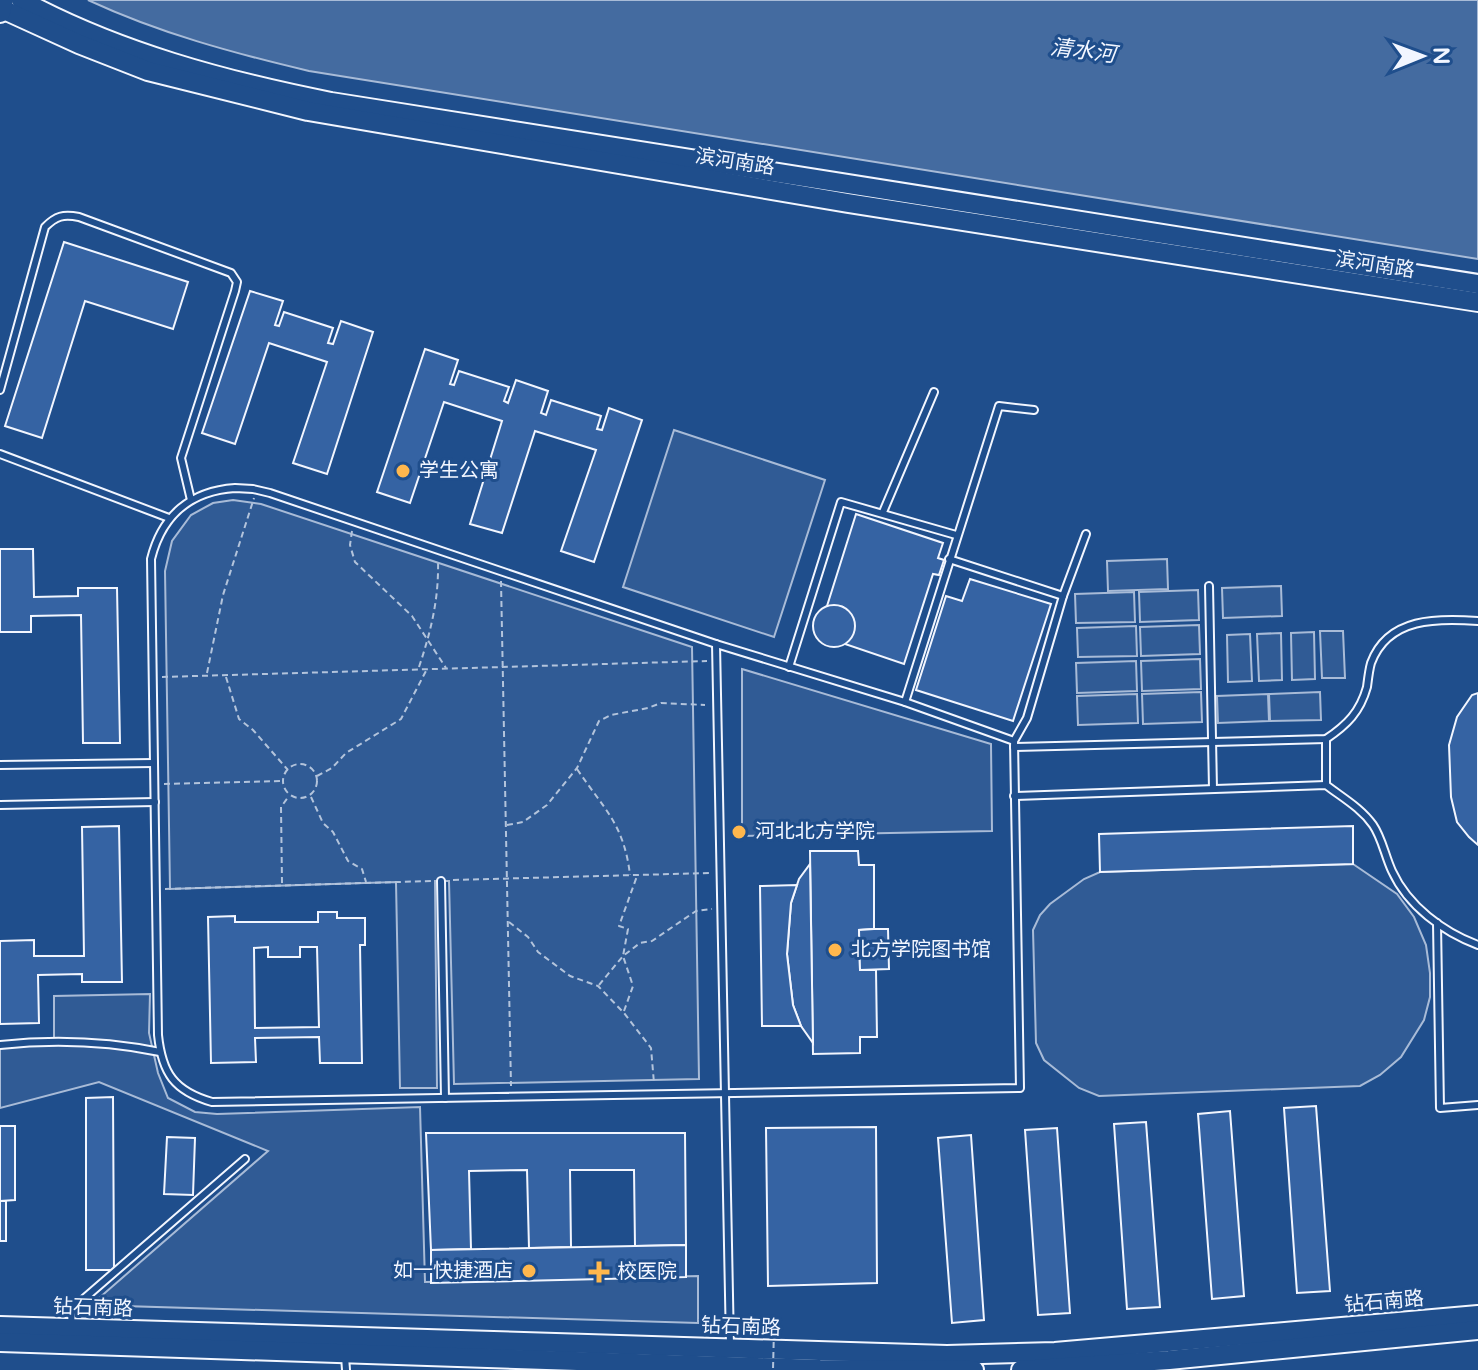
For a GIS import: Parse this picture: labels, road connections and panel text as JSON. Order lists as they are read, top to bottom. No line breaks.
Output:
{"streets":{"main road":["滨河南路","钻石南路"]},"water":["清水河"],"places":{"other":["学生公寓","河北北方学院","北方学院图书馆","如一快捷酒店"],"health":["校医院"]},"north":"right"}
